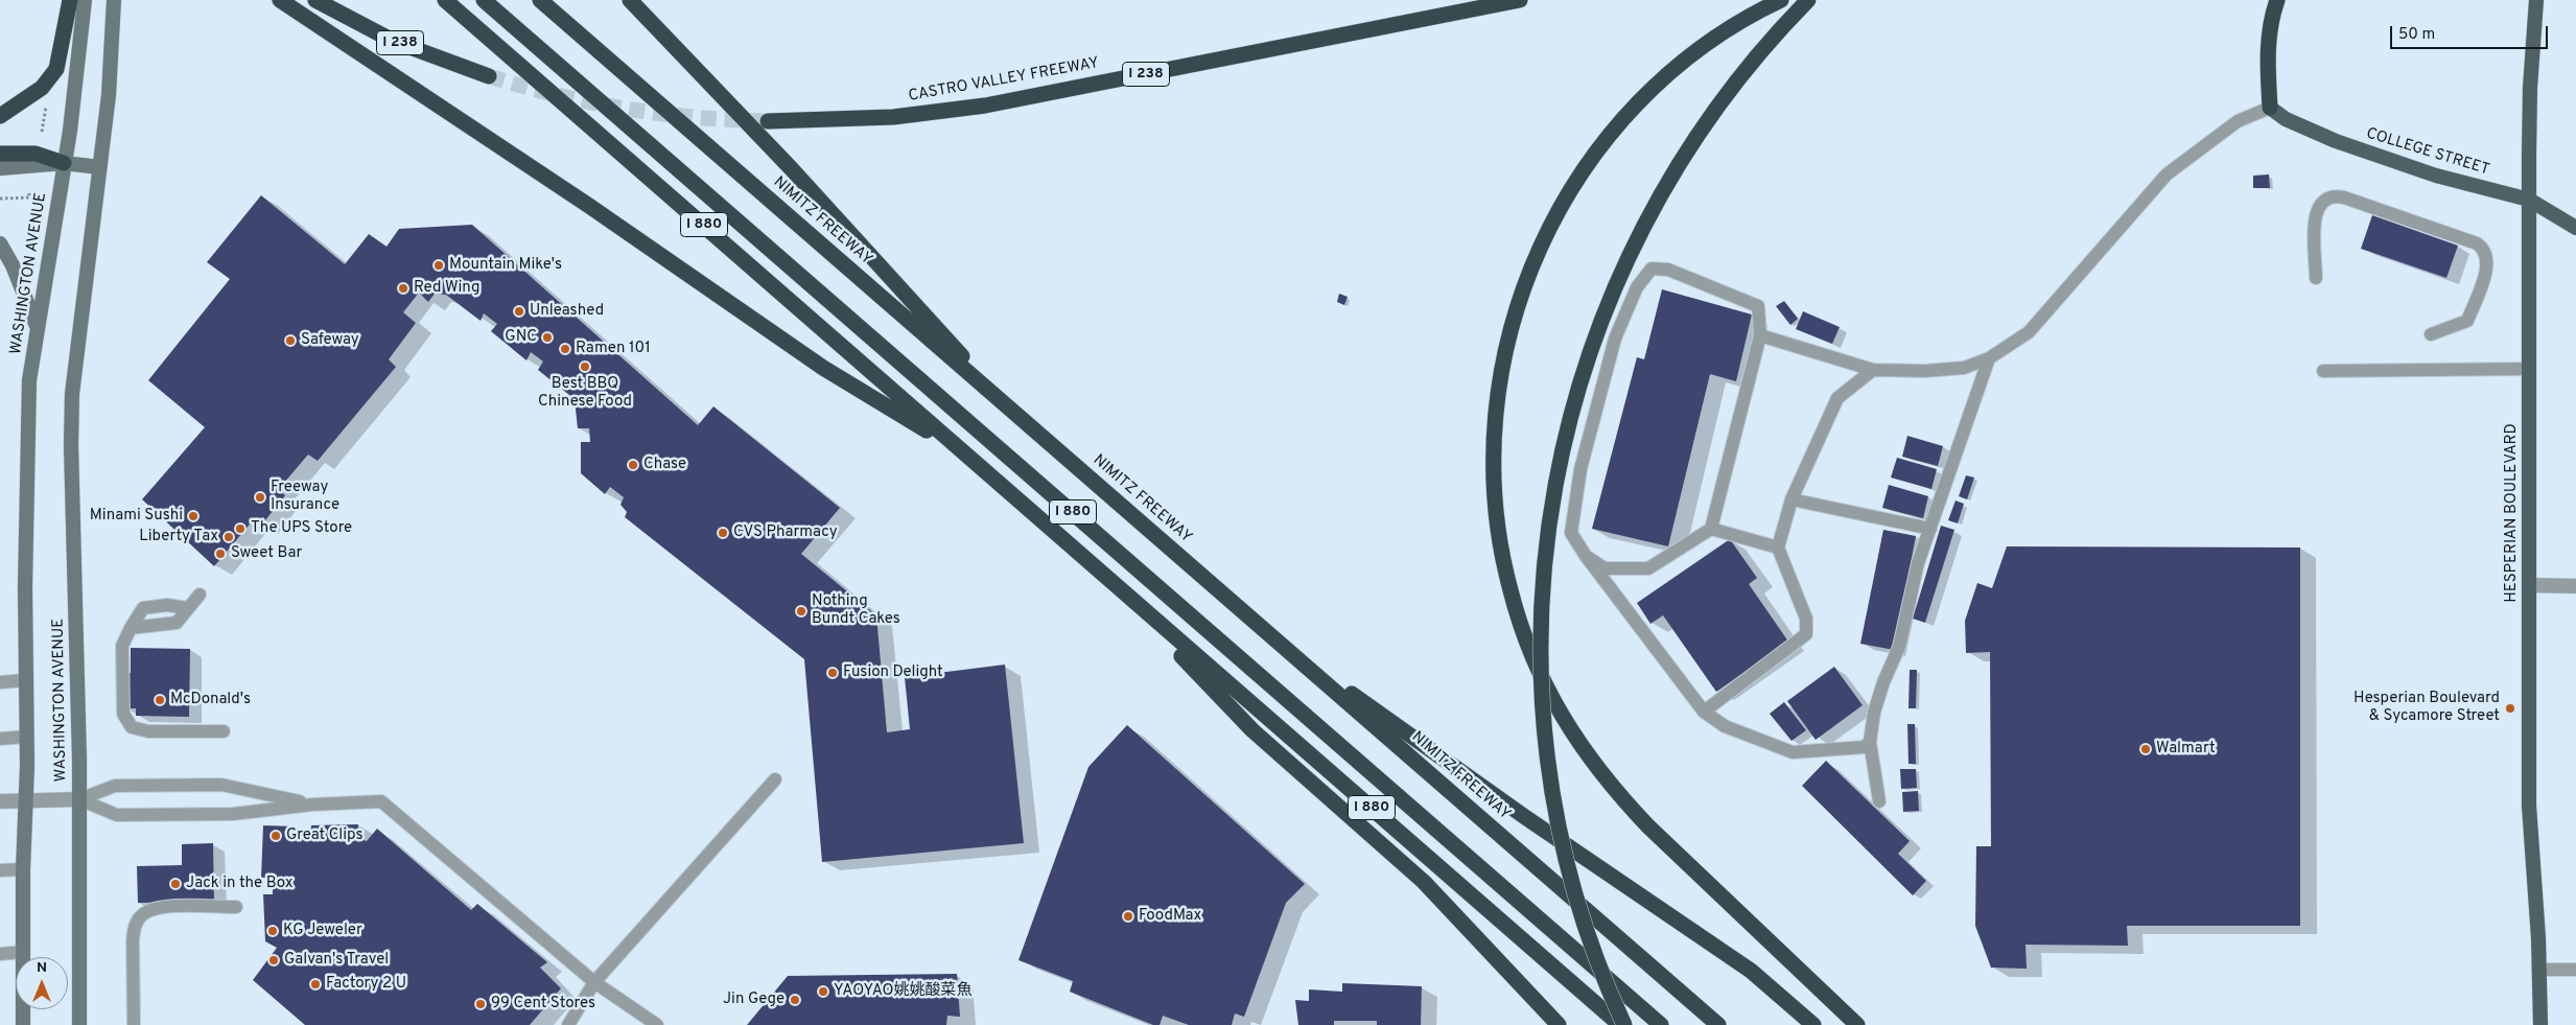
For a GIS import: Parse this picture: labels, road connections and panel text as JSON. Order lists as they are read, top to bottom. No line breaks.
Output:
{"streets":{"highway":["I 238","CASTRO VALLEY FREEWAY","NIMITZ FREEWAY","I 880"],"main road":["COLLEGE STREET","WASHINGTON AVENUE","HESPERIAN BOULEVARD"]},"crossings":[["COLLEGE STREET","HESPERIAN BOULEVARD"]],"places":["Mountain Mike's","Red Wing","Unleashed","GNC","Safeway","Ramen 101","Best BBQ Chinese Food","Chase","Freeway Insurance","Minami Sushi","The UPS Store","CVS Pharmacy","Liberty Tax","Sweet Bar","Nothing Bundt Cakes","Fusion Delight","McDonald's","Hesperian Boulevard & Sycamore Street","Walmart","Great Clips","Jack in the Box","FoodMax","KG Jeweler","Galvan's Travel","Factory 2 U","YAOYAO姚姚酸菜魚","Jin Gege","99 Cent Stores"],"scale_bar":"50 m","north":"top"}
